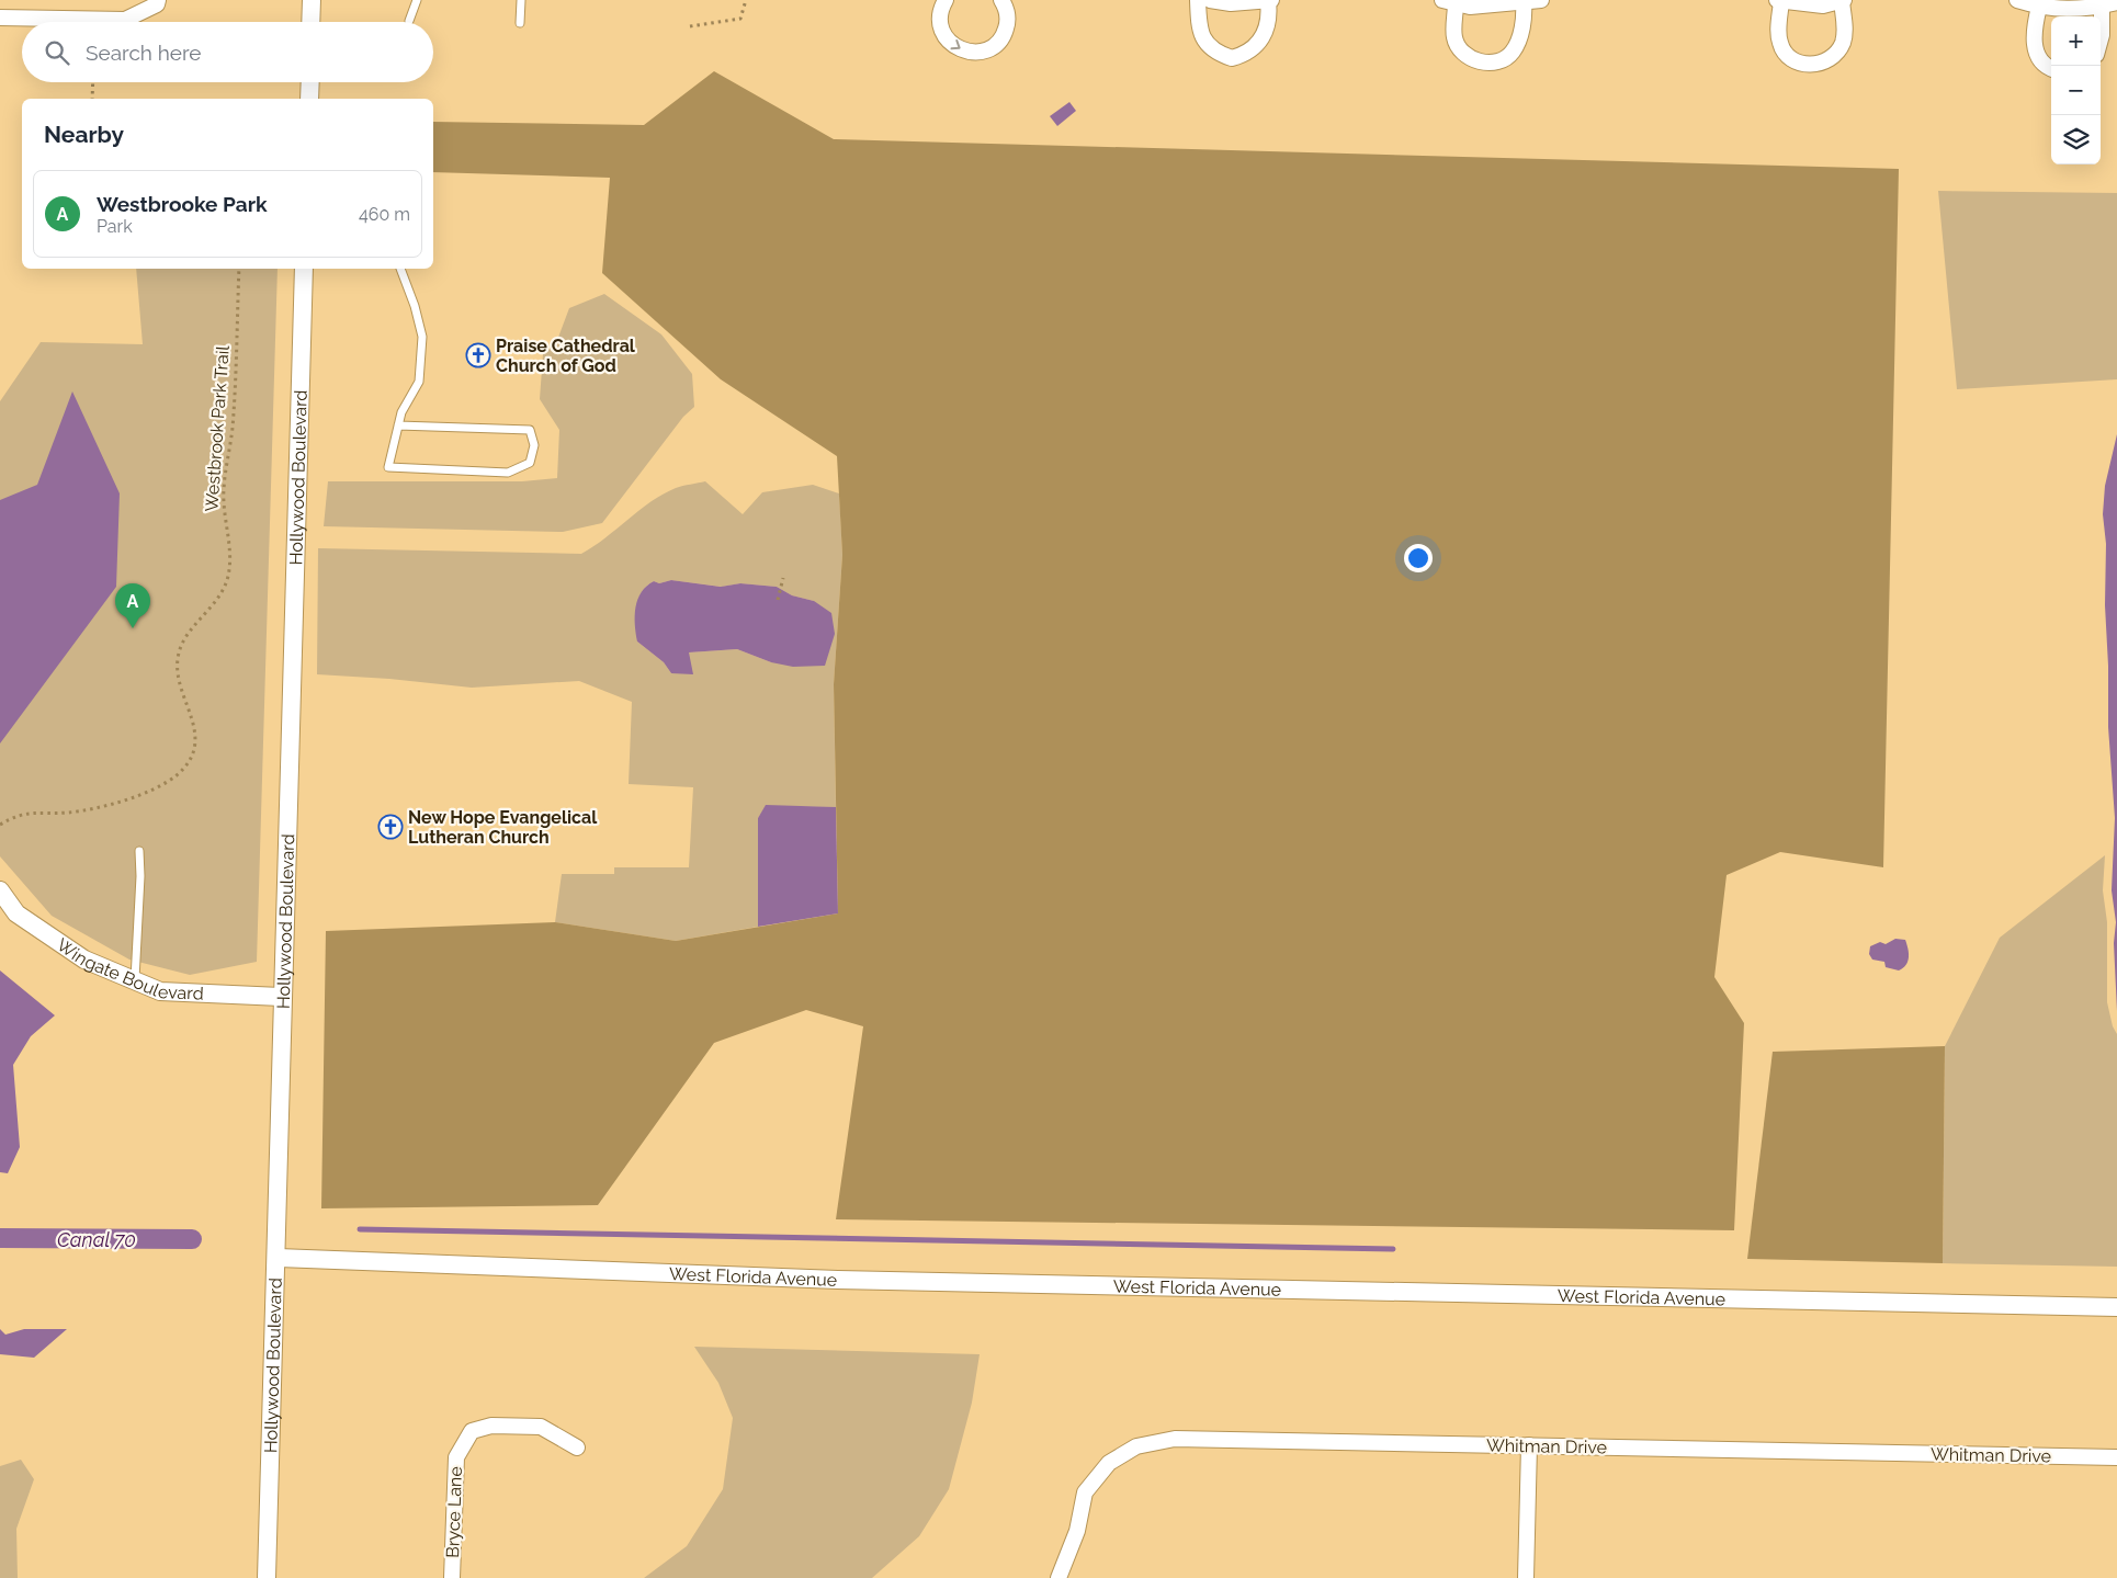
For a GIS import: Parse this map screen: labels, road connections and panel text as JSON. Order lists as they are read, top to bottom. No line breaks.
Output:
{"streets":{"street":["Hollywood Boulevard","Wingate Boulevard","West Florida Avenue","Whitman Drive","Bryce Lane"],"path":["Westbrook Park Trail"]},"crossings":[["Hollywood Boulevard","Wingate Boulevard"],["Hollywood Boulevard","West Florida Avenue"]],"water":["Canal 70"],"places":{"church":["Praise Cathedral Church of God","New Hope Evangelical Lutheran Church"]},"page":{"map_buttons":["+","−"],"search":"Search here","heading":"Nearby","list":[{"mark":"A","name":"Westbrooke Park","note":"Park","value":"460 m"}],"pins":"A"}}
